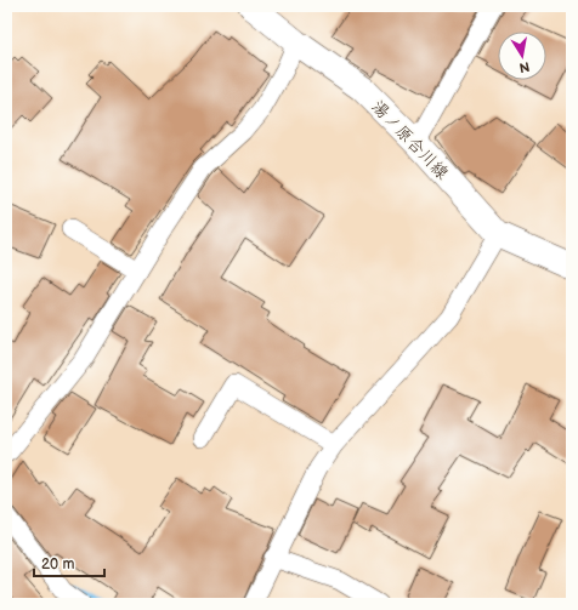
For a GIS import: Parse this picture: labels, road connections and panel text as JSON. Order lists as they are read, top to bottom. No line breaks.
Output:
{"streets":{"main road":["湯ノ原合川線"]},"scale_bar":"20 m","north":"bottom"}
